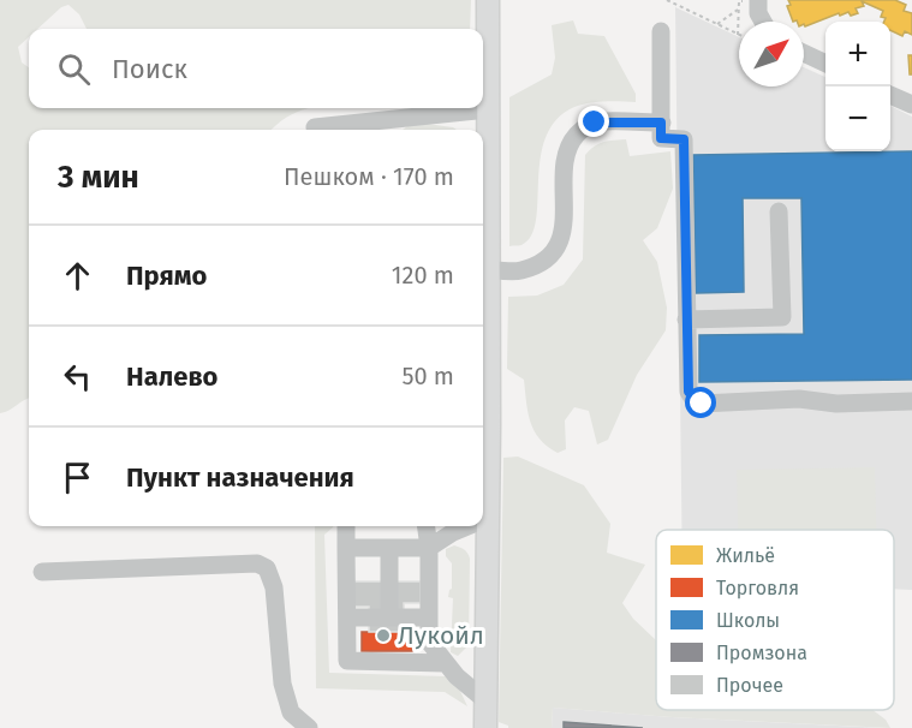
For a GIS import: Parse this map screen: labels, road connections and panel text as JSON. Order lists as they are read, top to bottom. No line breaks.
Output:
{"places":["Лукойл"],"legend":["Жильё","Торговля","Школы","Промзона","Прочее"],"north":"top right","page":{"map_buttons":["+","−"],"search":"Поиск","heading":["3 мин","Пешком · 170 m"],"list":[["Прямо","120 m"],["Налево","50 m"],"Пункт назначения"]}}
